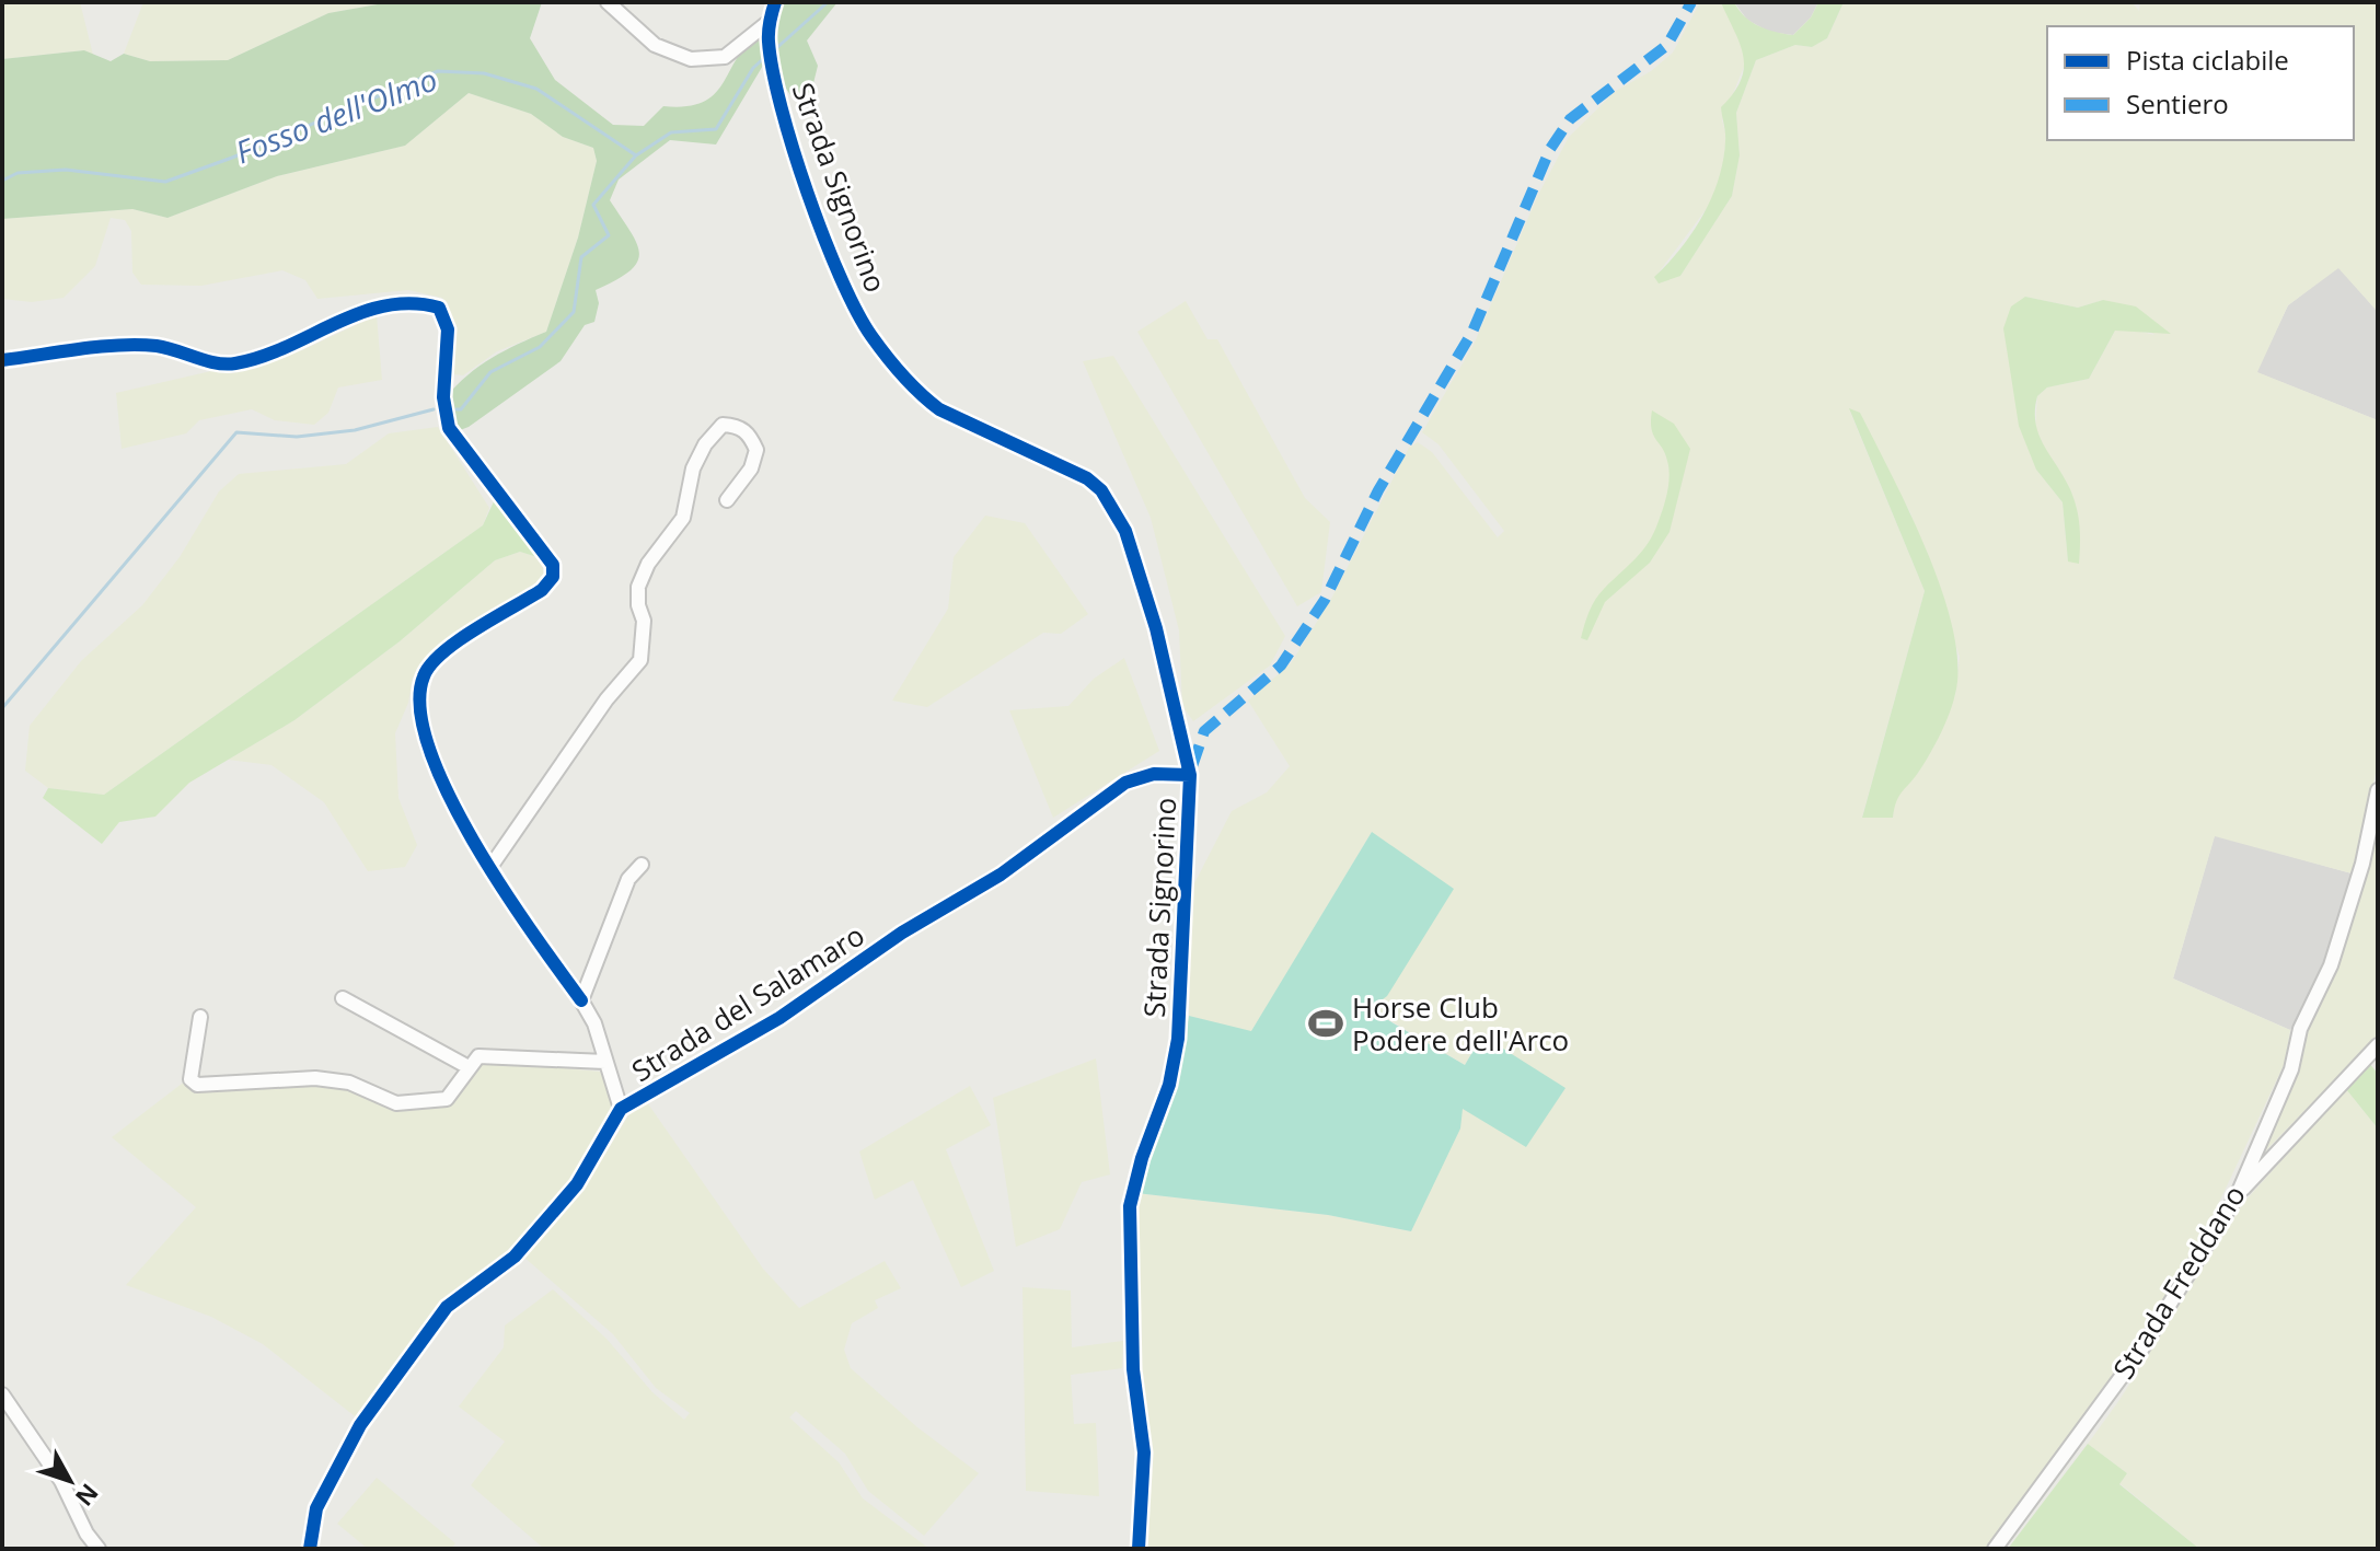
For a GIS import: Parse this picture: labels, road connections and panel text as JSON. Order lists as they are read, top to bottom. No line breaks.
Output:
{"streets":{"street":["Strada Signorino","Strada del Salamaro","Strada Freddano"]},"crossings":[["Strada Signorino","Strada del Salamaro"]],"water":["Fosso dell'Olmo"],"places":{"sports":["Horse Club Podere dell'Arco"]},"legend":["Pista ciclabile","Sentiero"],"north":"bottom right"}
